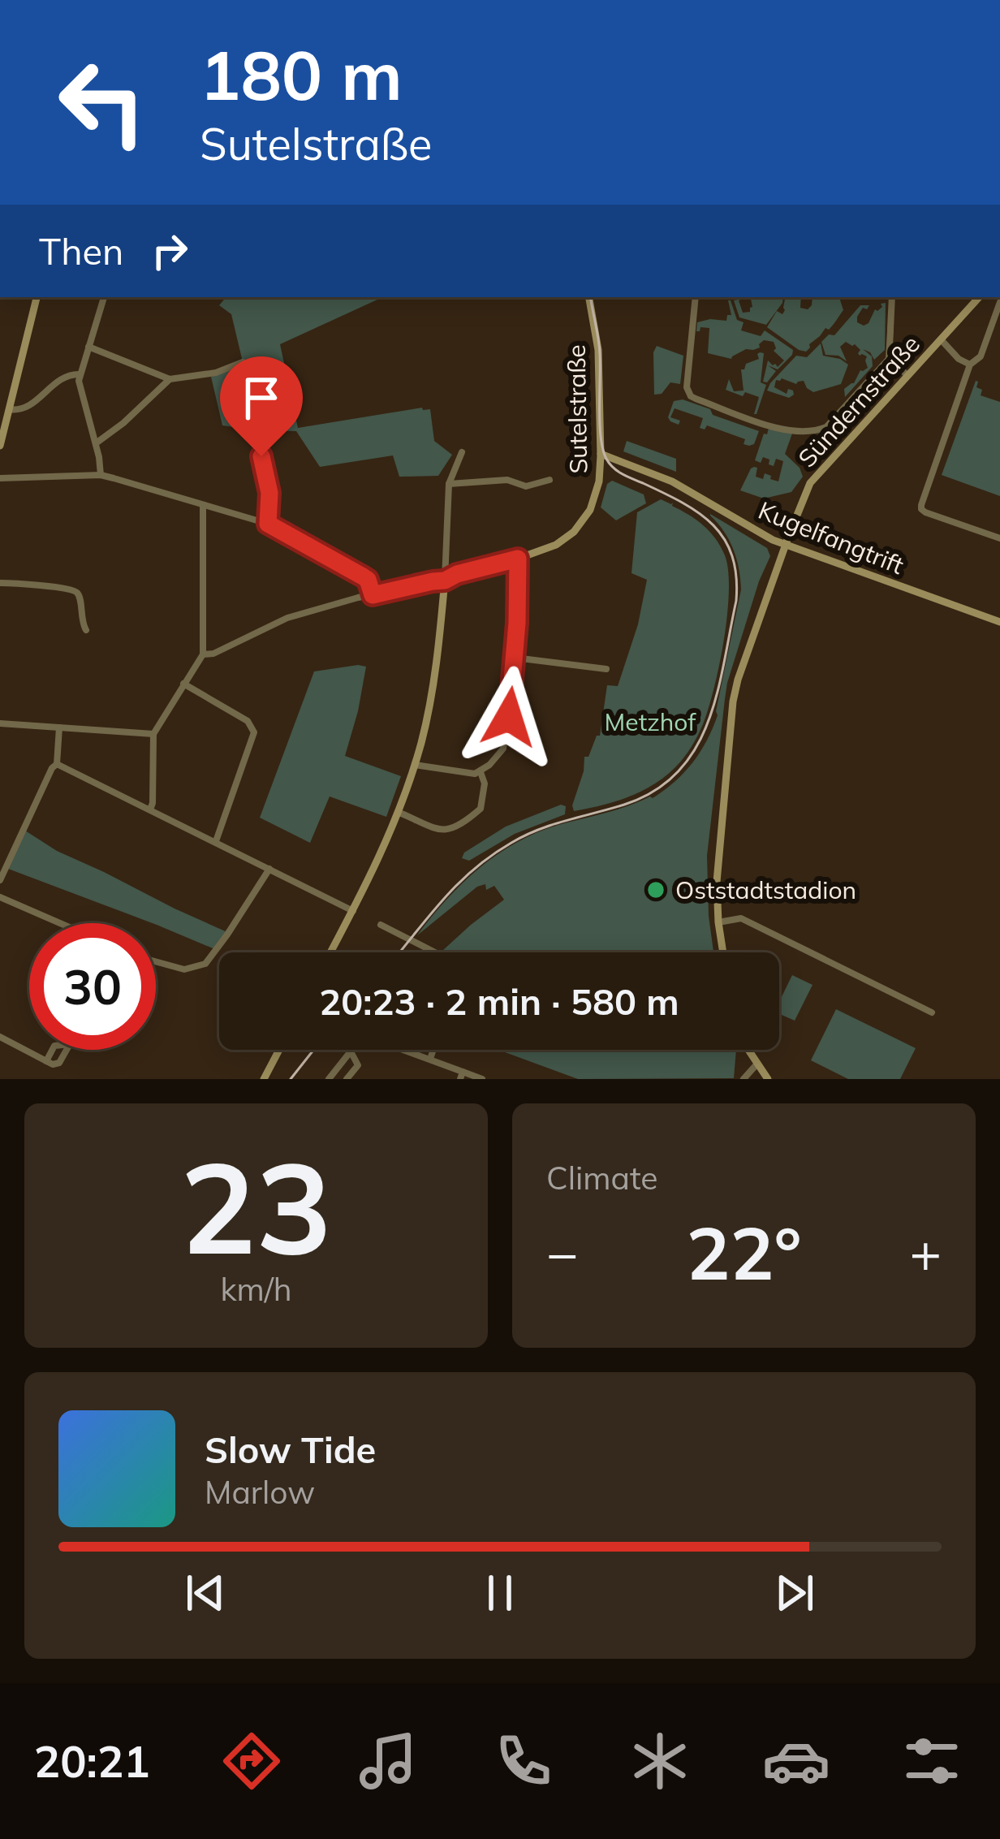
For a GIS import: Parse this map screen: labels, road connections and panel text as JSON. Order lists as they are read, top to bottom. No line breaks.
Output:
{"streets":{"main road":["Sündernstraße","Sutelstraße","Kugelfangtrift"]},"crossings":[["Sündernstraße","Kugelfangtrift"],["Sutelstraße","Kugelfangtrift"]],"parks":["Metzhof"],"places":["Oststadtstadion"],"page":{"turn":["180 m","Sutelstraße"],"then":"Then","limit":"30","trip":"20:23 · 2 min · 580 m","tile":[["23","km/h"],"Climate"],"heat":["−","22°","+"],"song":["Slow Tide","Marlow"],"tabs":"20:21"}}
